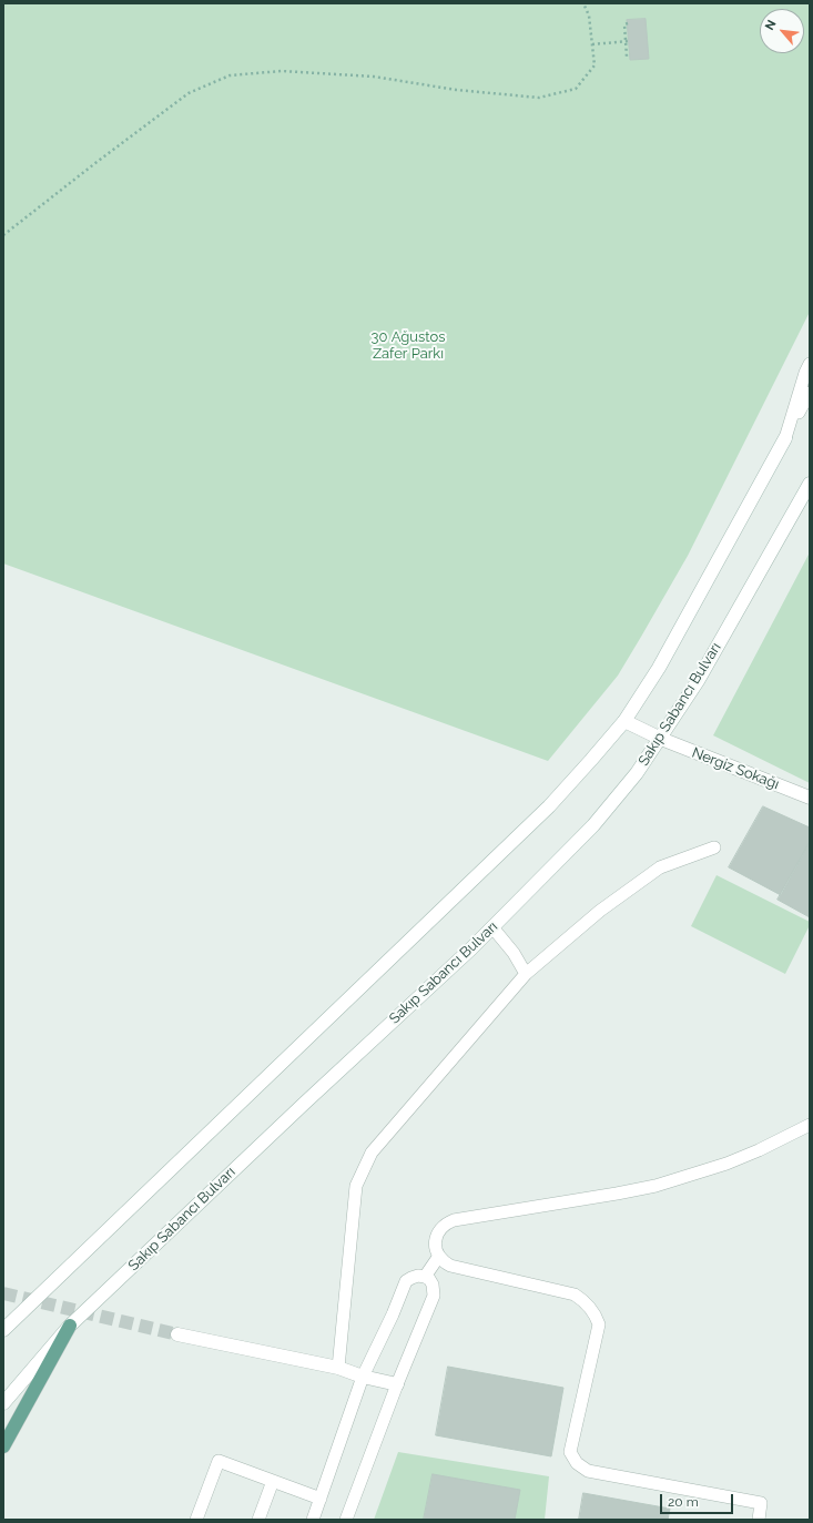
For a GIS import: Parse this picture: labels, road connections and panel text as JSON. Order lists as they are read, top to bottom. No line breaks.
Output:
{"streets":{"street":["Sakıp Sabancı Bulvarı","Nergiz Sokağı"]},"crossings":[["Sakıp Sabancı Bulvarı","Nergiz Sokağı"]],"parks":["30 Ağustos Zafer Parkı"],"scale_bar":"20 m","north":"top left"}
